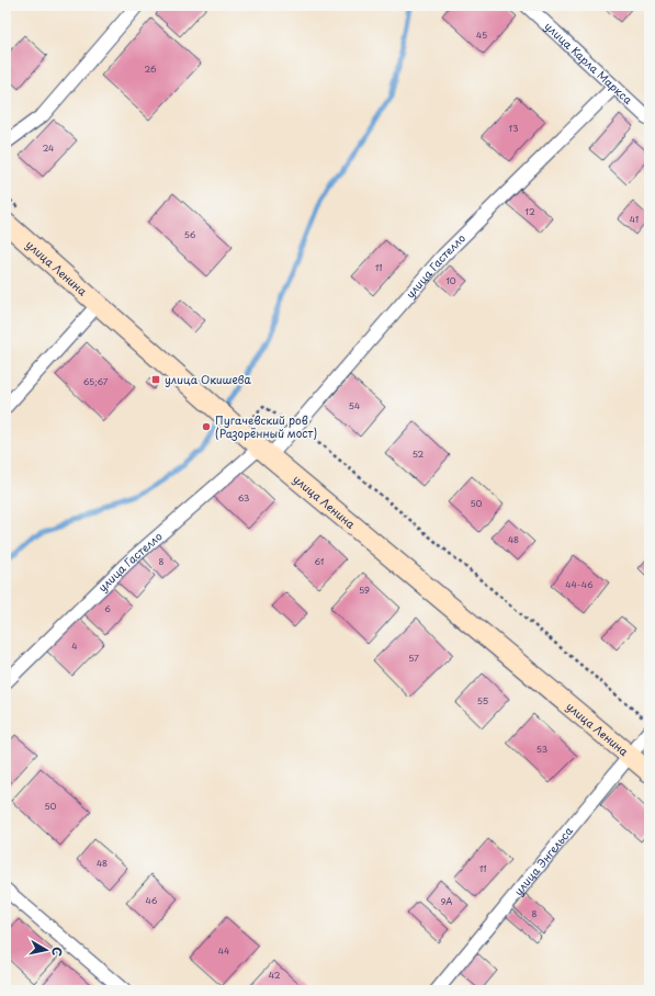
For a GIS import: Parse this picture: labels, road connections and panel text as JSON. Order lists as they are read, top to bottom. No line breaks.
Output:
{"streets":{"main road":["улица Ленина"],"street":["улица Карла Маркса","улица Гастелло","улица Энгельса"]},"crossings":[["улица Карла Маркса","улица Гастелло"],["улица Гастелло","улица Ленина"],["улица Ленина","улица Энгельса"]],"places":{"transit":["улица Окишева"],"other":["Пугачевский ров (Разорённый мост)"]},"house_numbers":["45","26","13","24","12","41","56","11","10","65;67","54","52","63","50","48","8","61","44-46","59","6","4","57","55","53","50","48","11","46","9А","8","44","42"],"north":"right"}
